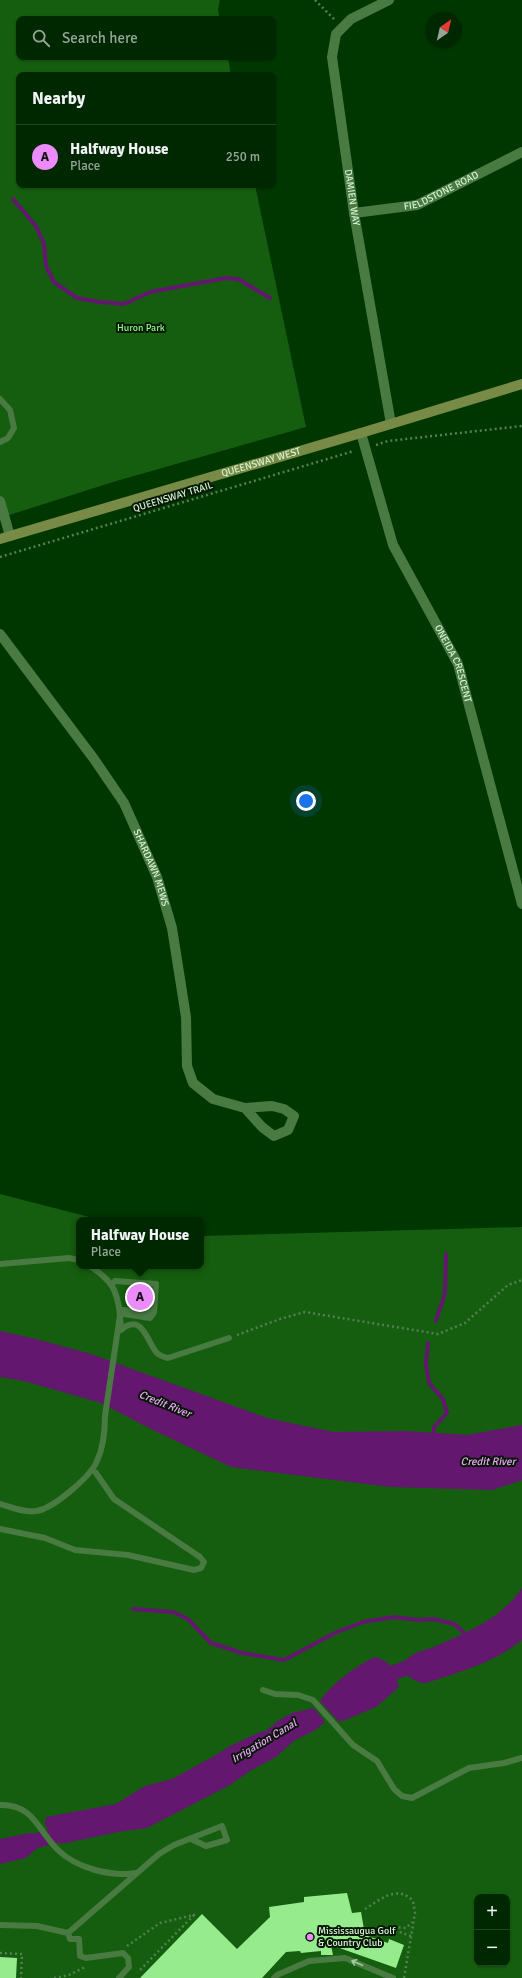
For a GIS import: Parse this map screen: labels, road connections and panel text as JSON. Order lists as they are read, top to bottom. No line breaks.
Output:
{"streets":{"street":["FIELDSTONE ROAD","DAMIEN WAY","QUEENSWAY WEST","ONEIDA CRESCENT","SHARDAWN MEWS"],"path":["QUEENSWAY TRAIL"]},"crossings":[["FIELDSTONE ROAD","DAMIEN WAY"],["DAMIEN WAY","QUEENSWAY WEST"],["QUEENSWAY WEST","ONEIDA CRESCENT"]],"water":["Credit River","Irrigation Canal"],"parks":["Huron Park"],"places":["Mississaugua Golf & Country Club"],"north":"top right","page":{"search":"Search here","heading":"Nearby","list":[{"mark":"A","name":"Halfway House","note":"Place","value":"250 m"}],"popup":["Halfway House","Place"],"pins":"A","map_buttons":["+","−"]}}
